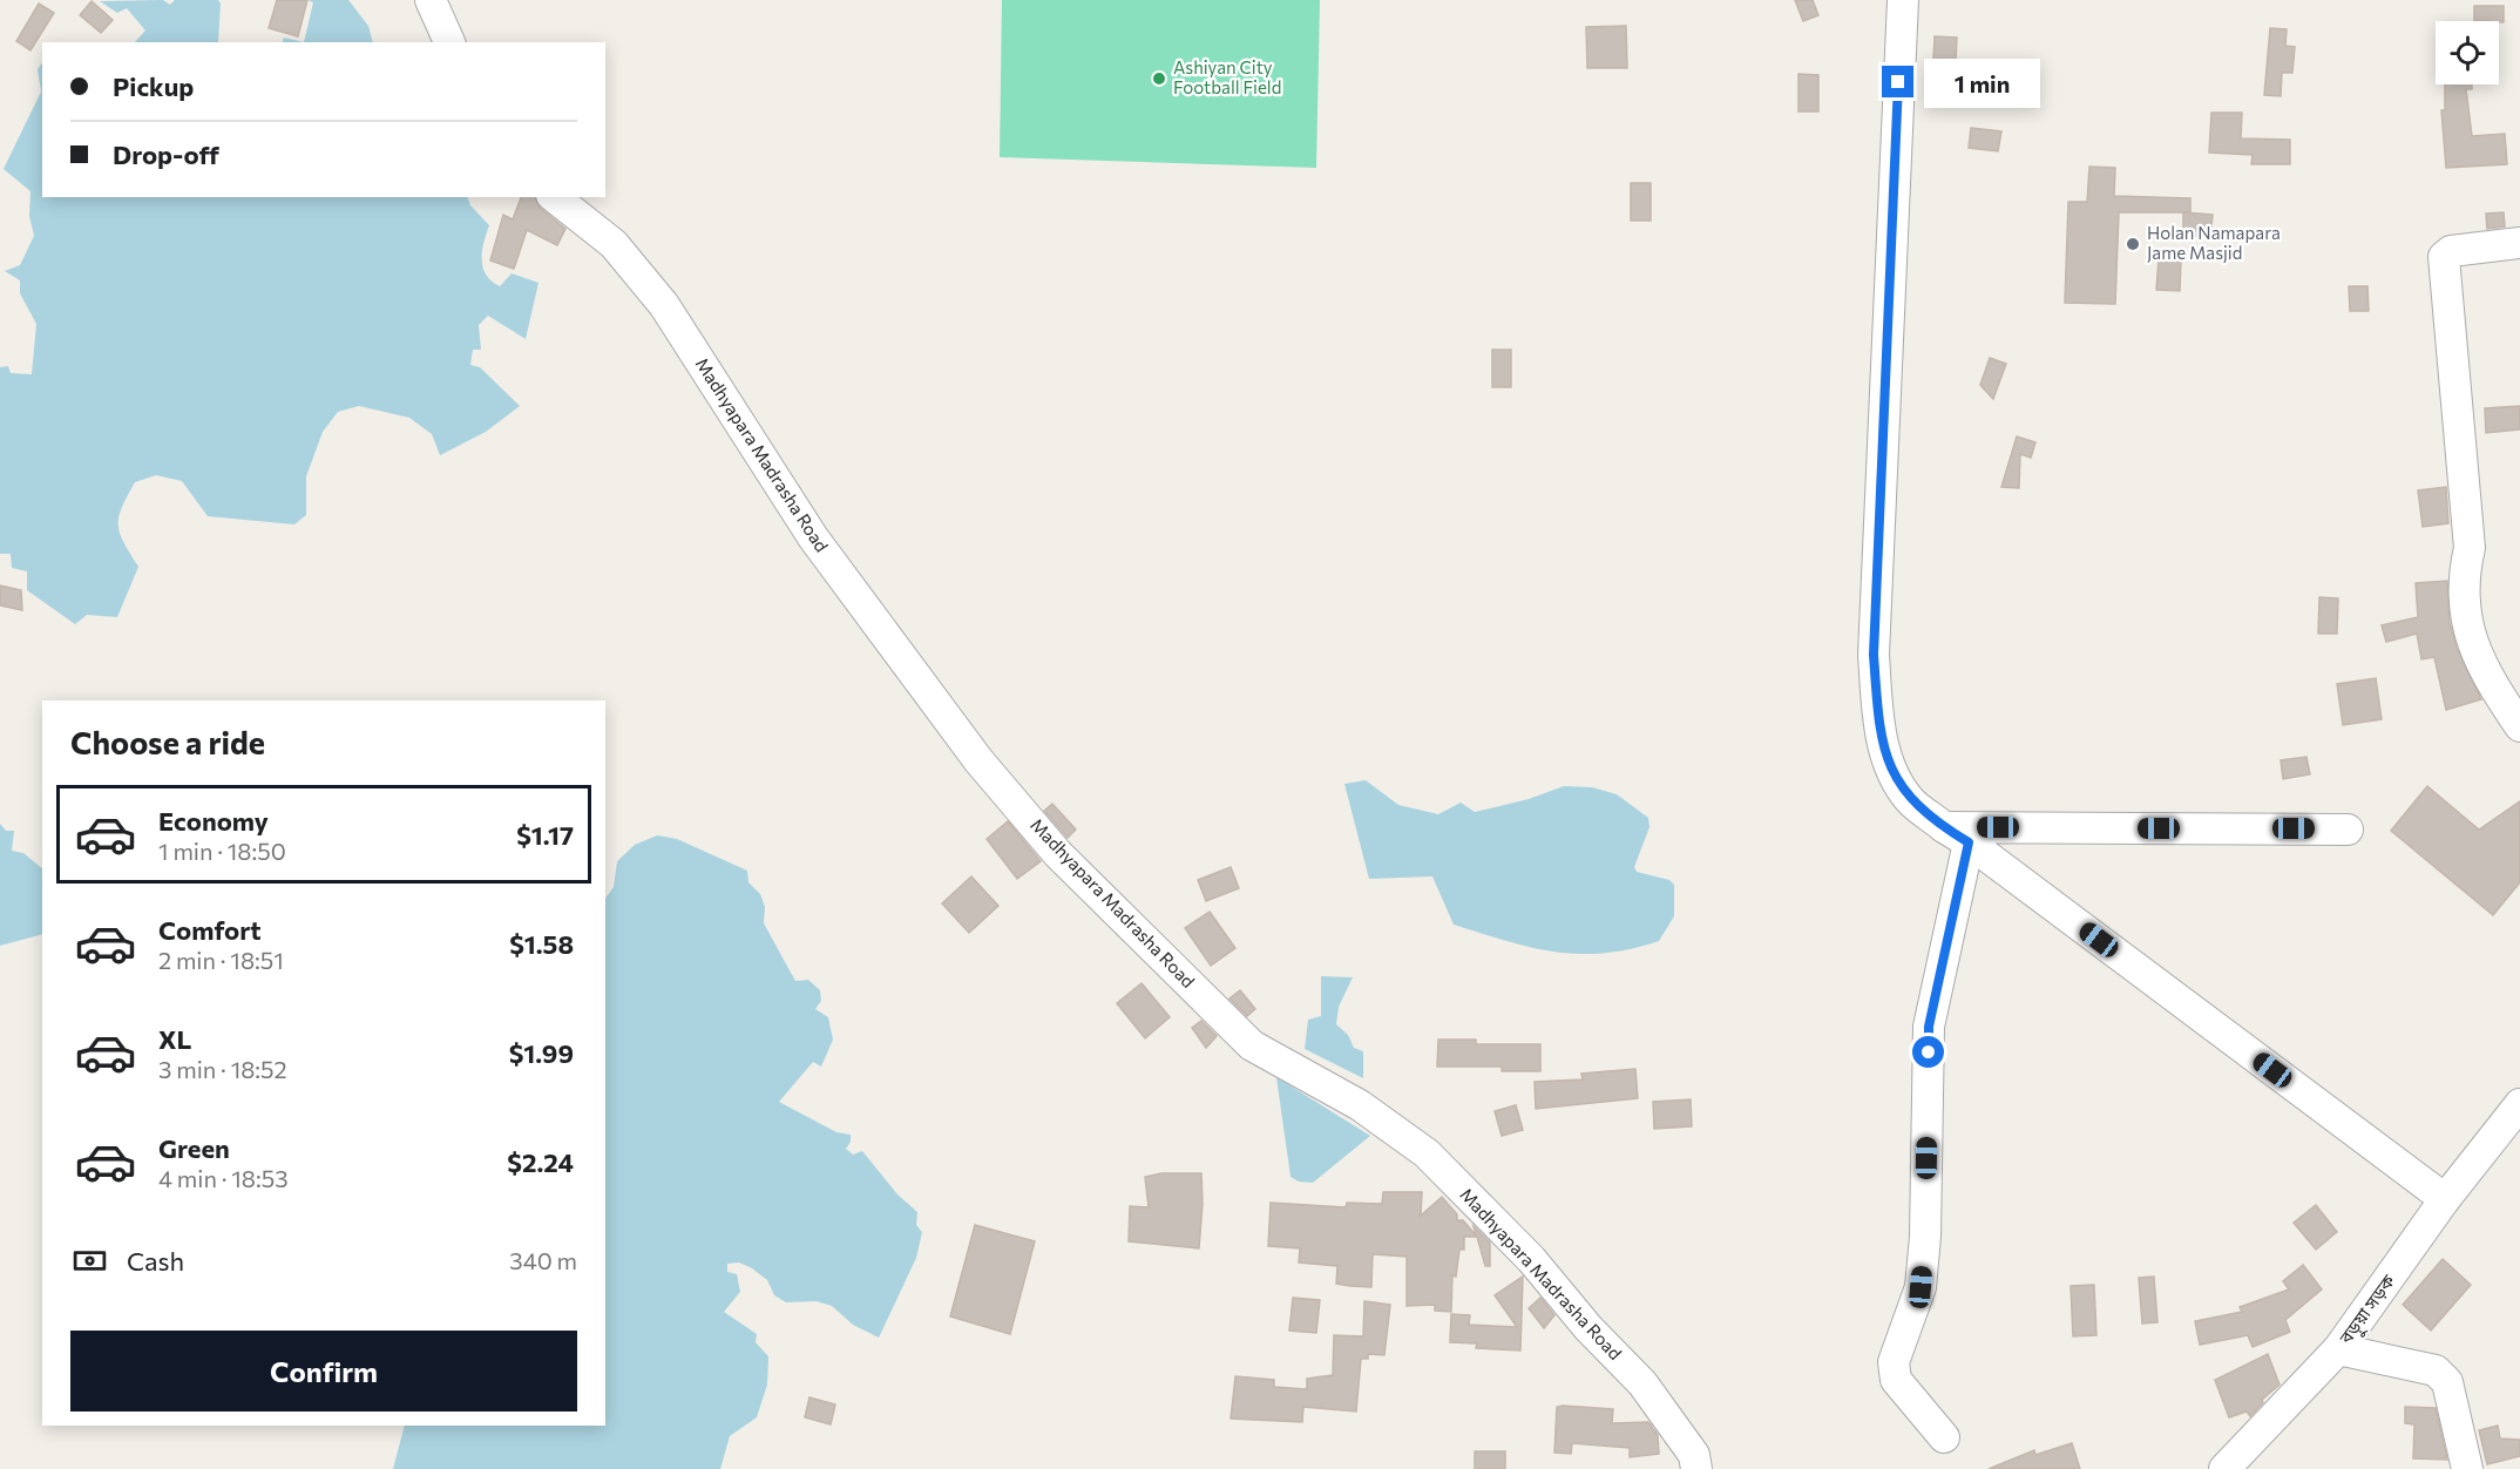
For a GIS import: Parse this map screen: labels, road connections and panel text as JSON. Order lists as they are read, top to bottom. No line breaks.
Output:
{"streets":{"street":["Madhyapara Madrasha Road","বড়ুয়া সড়ক"]},"places":["Ashiyan City Football Field","Holan Namapara Jame Masjid"],"page":{"banner":["Pickup","Drop-off"],"bubble":"1 min","heading":"Choose a ride","list":[{"name":"Economy","note":"1 min · 18:50","value":"$1.17"},{"name":"Comfort","note":"2 min · 18:51","value":"$1.58"},{"name":"XL","note":"3 min · 18:52","value":"$1.99"},{"name":"Green","note":"4 min · 18:53","value":"$2.24"}],"pay":["Cash","340 m"],"buttons":"Confirm"}}
